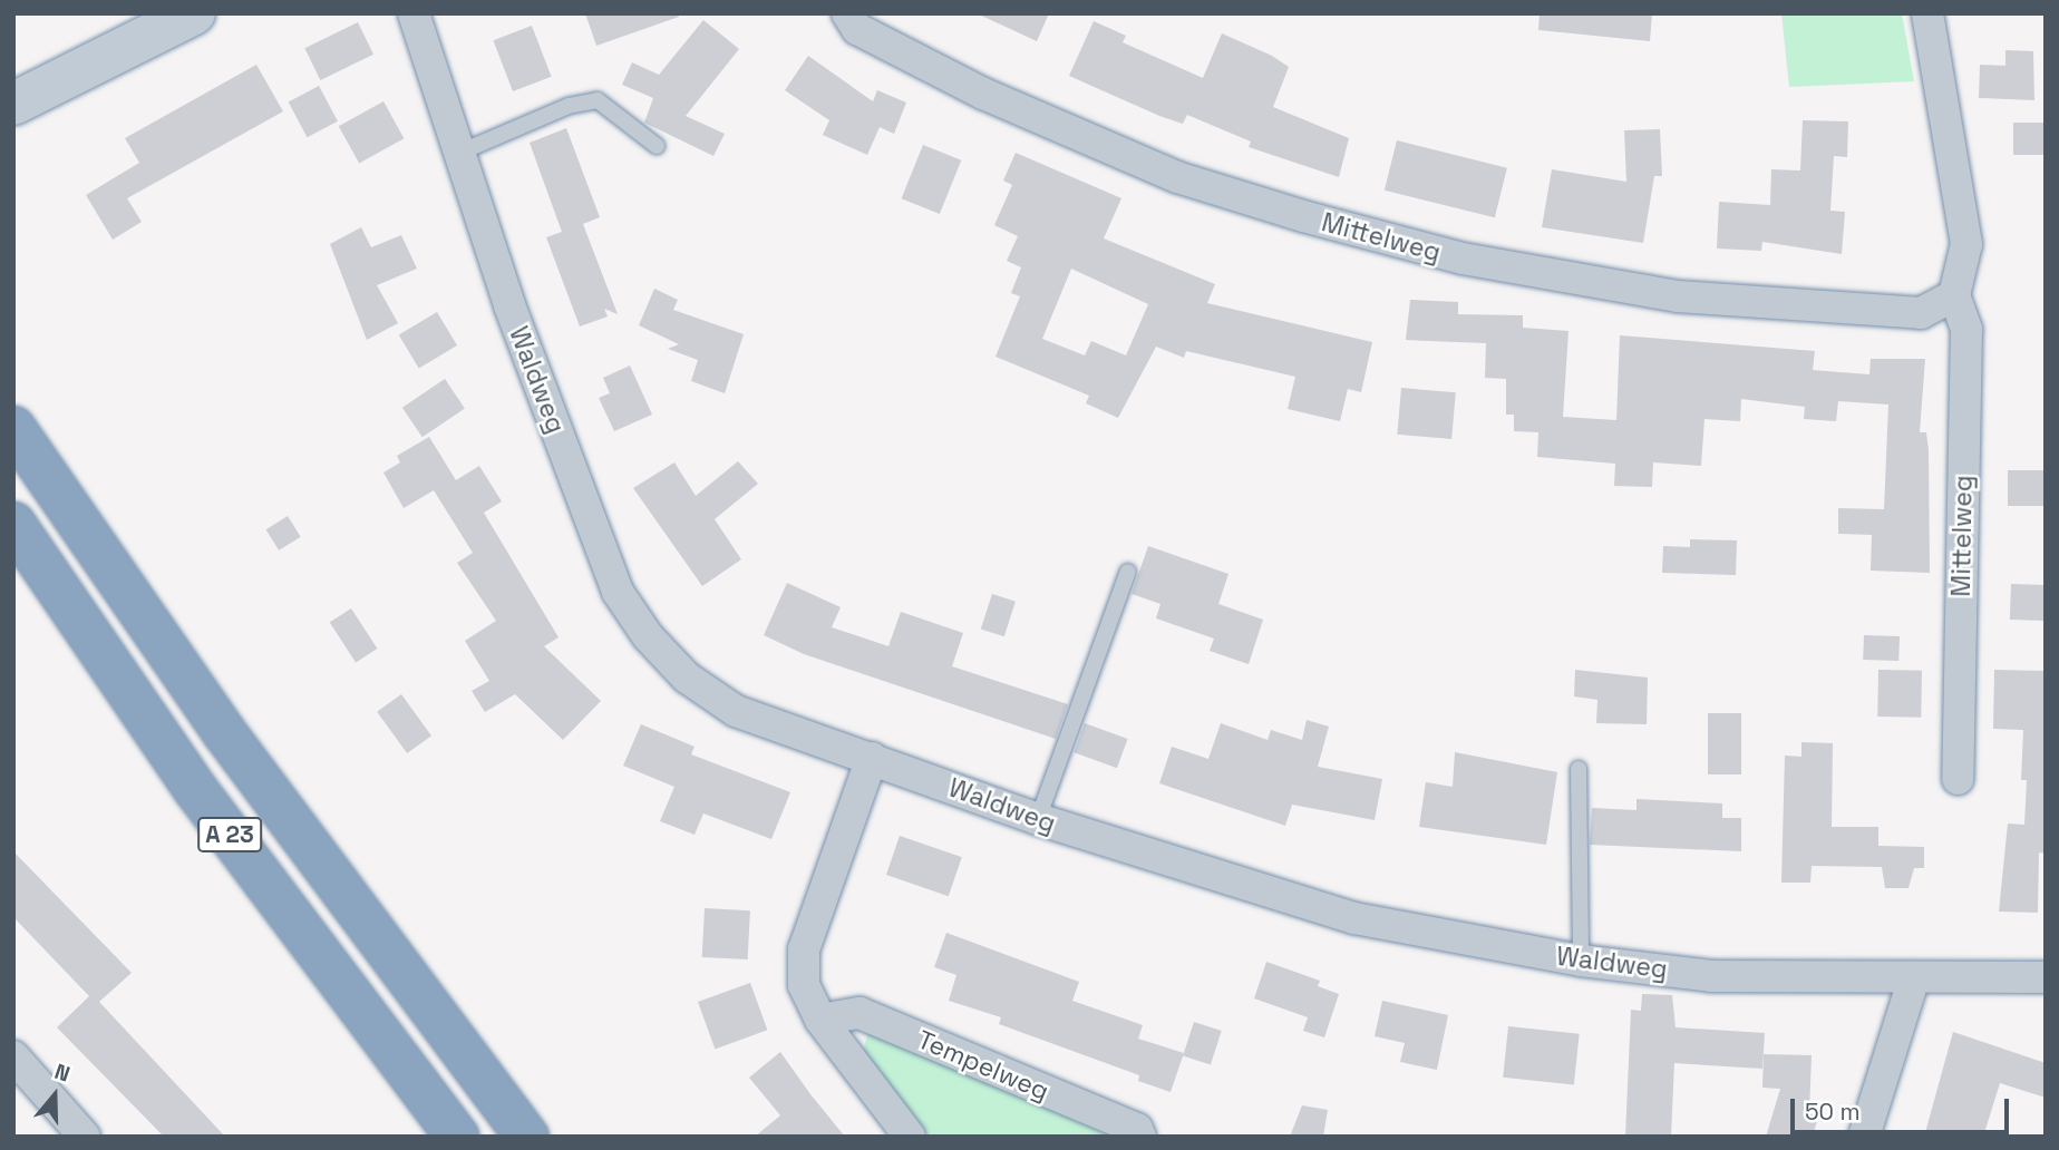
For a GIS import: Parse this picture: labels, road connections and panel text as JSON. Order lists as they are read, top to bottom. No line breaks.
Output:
{"streets":{"highway":["A 23"],"street":["Mittelweg","Waldweg","Tempelweg"]},"scale_bar":"50 m","north":"top"}
